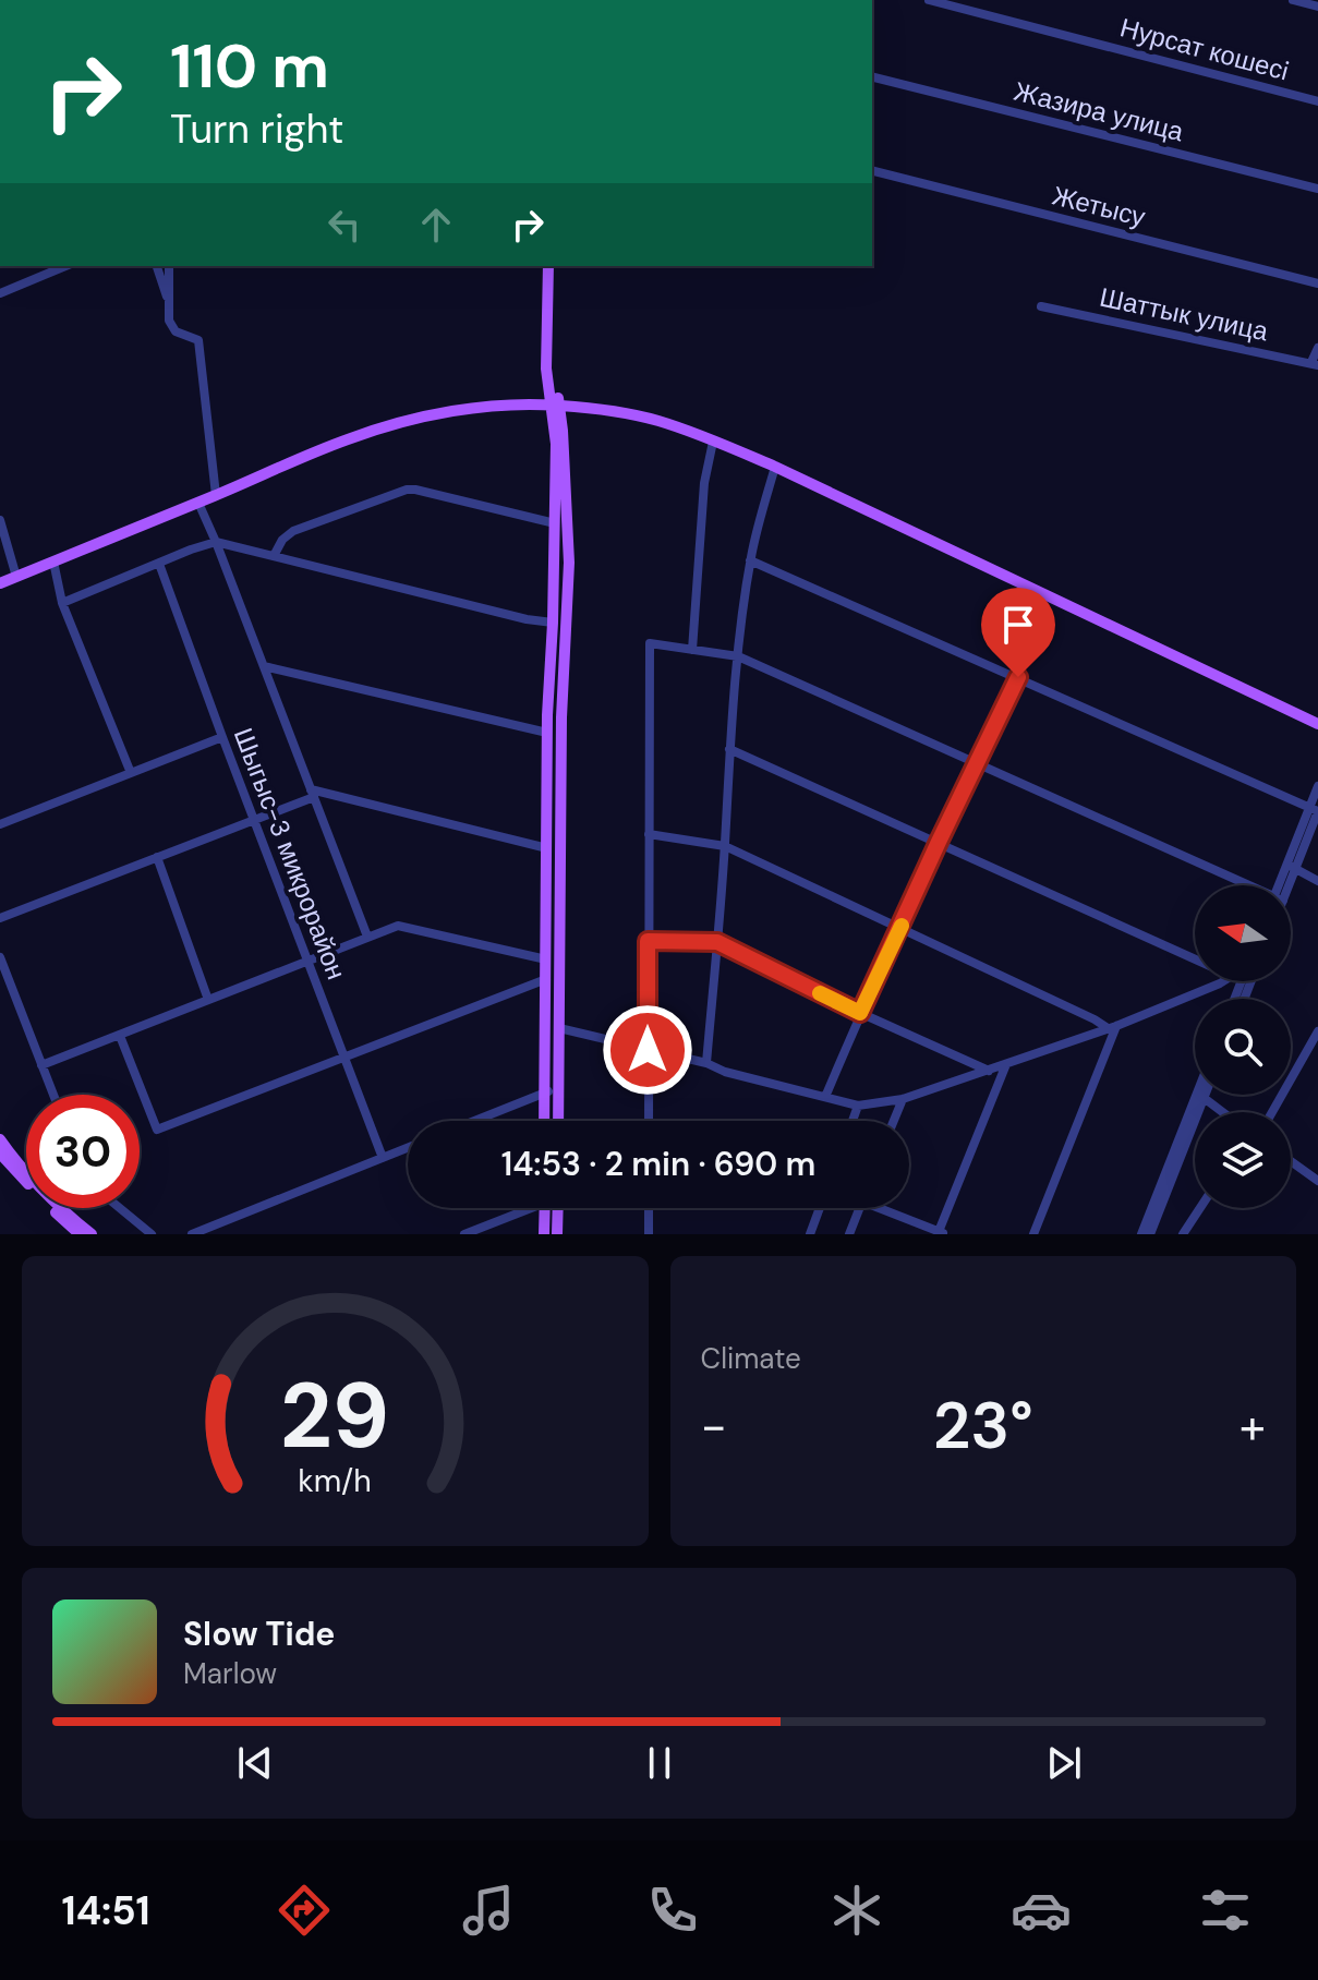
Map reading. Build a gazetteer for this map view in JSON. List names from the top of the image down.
{
  "streets": {
    "street": [
      "Нурсат кошесi",
      "Жазира улица",
      "Жетысу",
      "Шаттык улица",
      "Шыгыс-3 микрорайон"
    ]
  },
  "north": "left",
  "page": {
    "turn": ["110 m", "Turn right"],
    "limit": "30",
    "trip": "14:53 · 2 min · 690 m",
    "tile": "Climate",
    "heat": ["−", "23°", "+"],
    "song": ["Slow Tide", "Marlow"],
    "tabs": "14:51",
    "gauge": ["29", "km/h"]
  }
}
